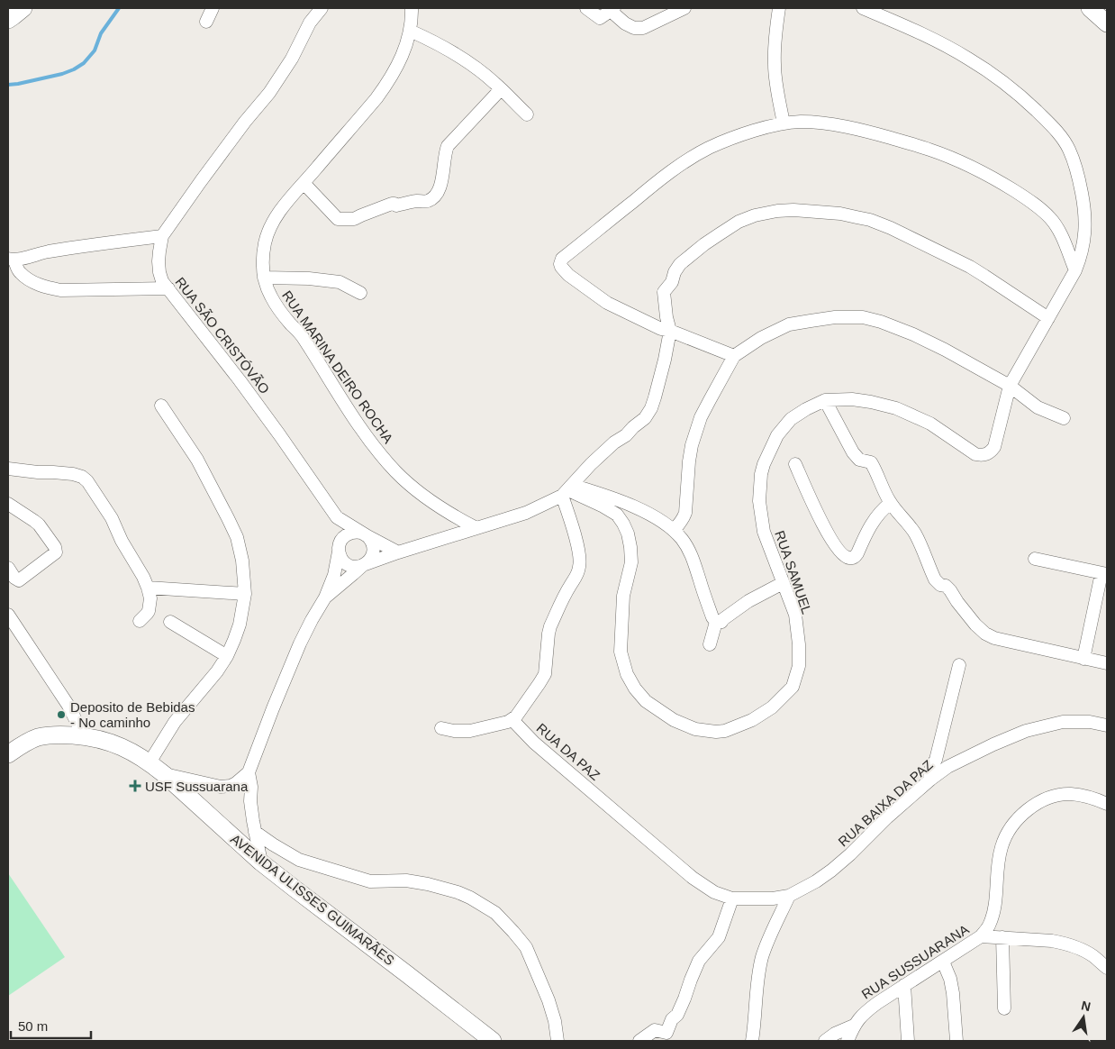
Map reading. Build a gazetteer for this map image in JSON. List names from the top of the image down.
{
  "streets": {
    "main road": ["AVENIDA ULISSES GUIMARÃES"],
    "street": [
      "RUA SÃO CRISTÓVÃO",
      "RUA MARINA DEIRO ROCHA",
      "RUA SAMUEL",
      "RUA DA PAZ",
      "RUA BAIXA DA PAZ",
      "RUA SUSSUARANA"
    ]
  },
  "crossings": [
    ["RUA DA PAZ", "RUA BAIXA DA PAZ"]
  ],
  "places": {
    "other": ["Deposito de Bebidas - No caminho"],
    "health": ["USF Sussuarana"]
  },
  "scale_bar": "50 m",
  "north": "top"
}
